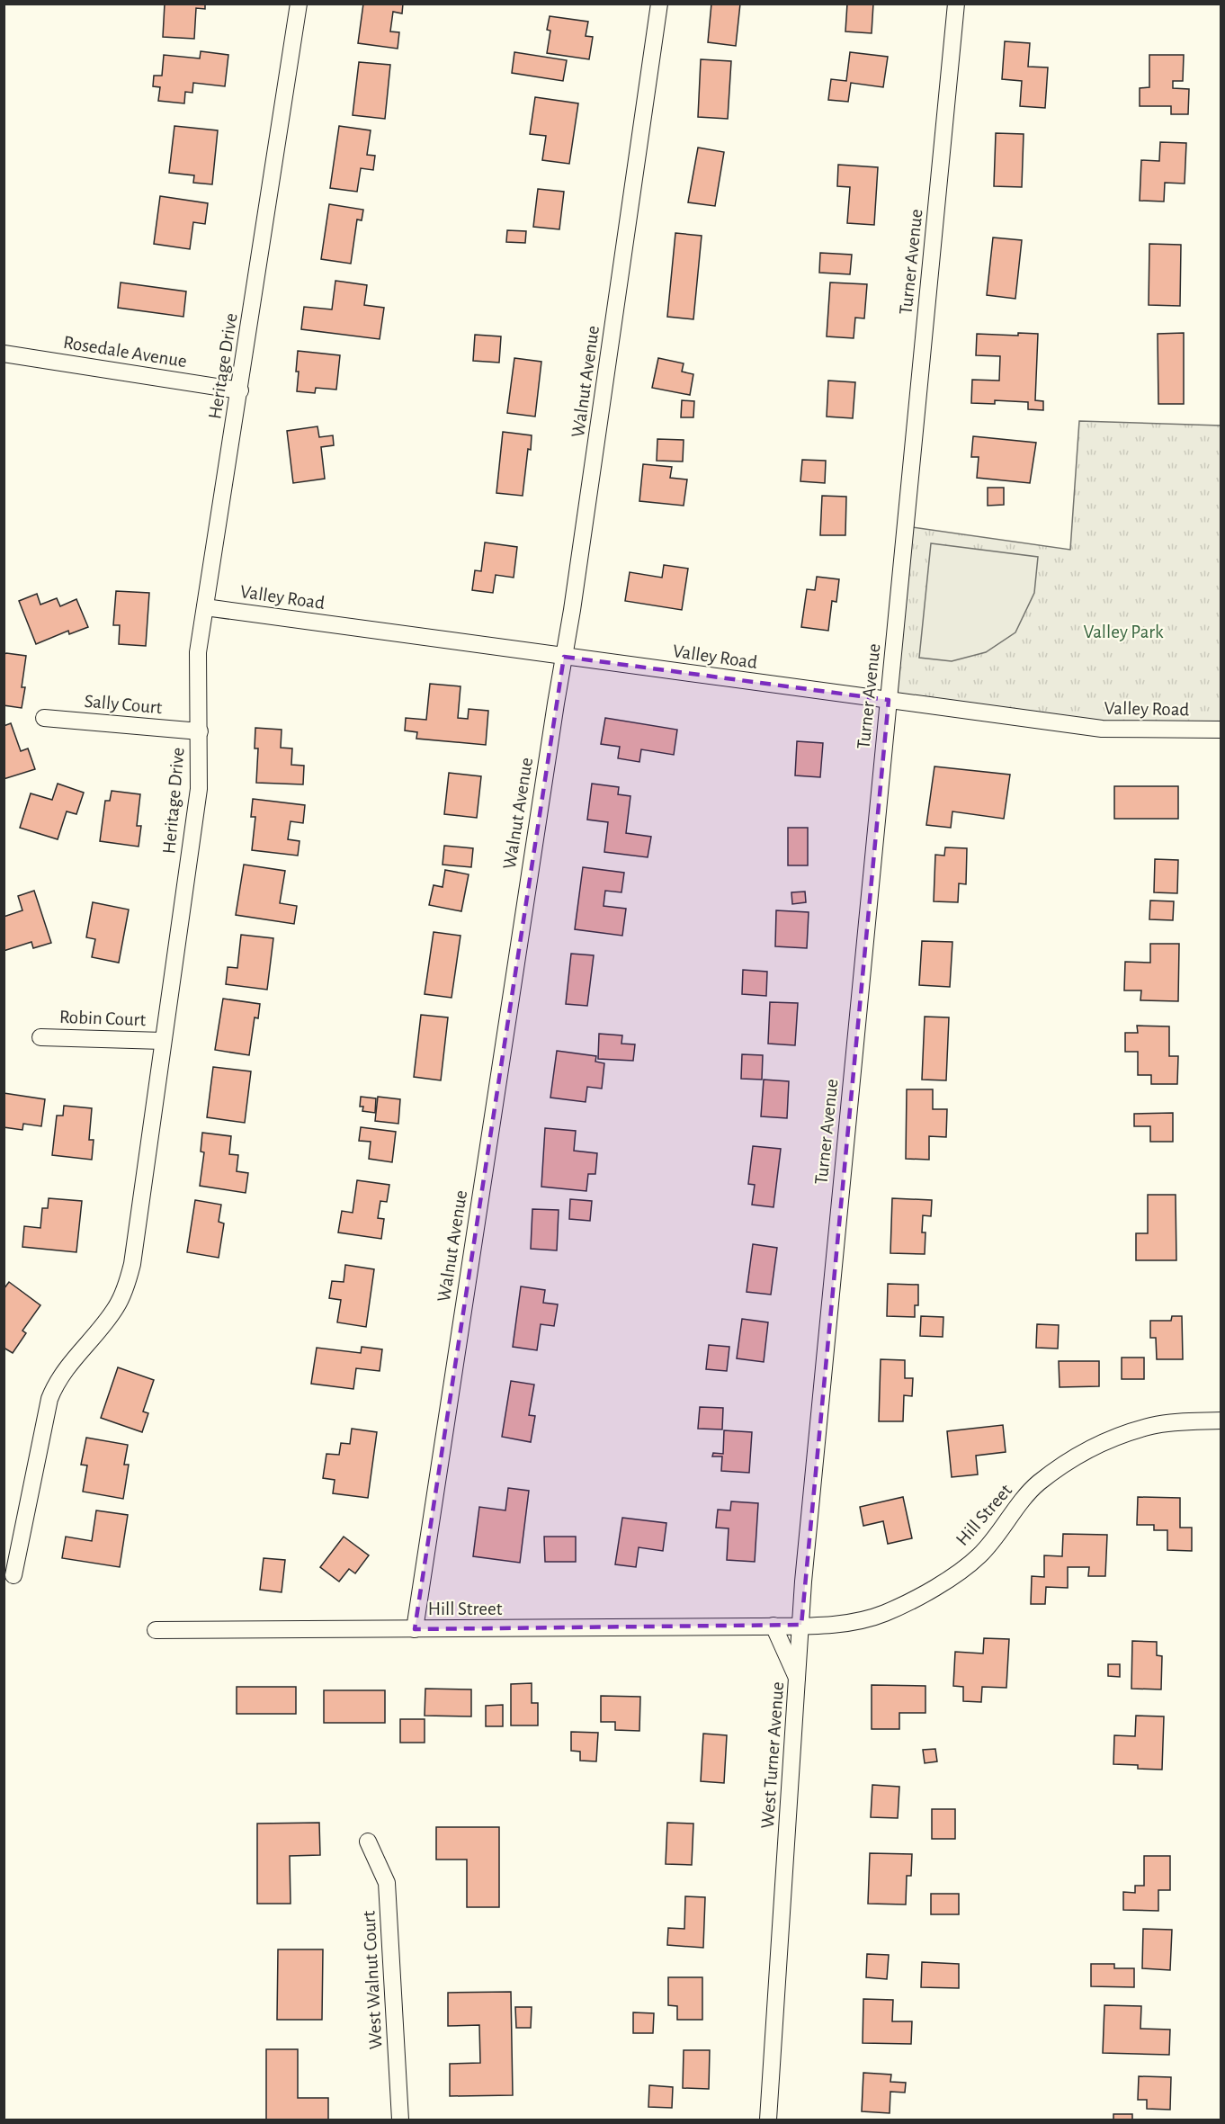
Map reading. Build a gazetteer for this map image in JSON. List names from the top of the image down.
{
  "streets": {
    "street": [
      "Turner Avenue",
      "Rosedale Avenue",
      "Heritage Drive",
      "Walnut Avenue",
      "Valley Road",
      "Sally Court",
      "Robin Court",
      "Hill Street",
      "West Turner Avenue",
      "West Walnut Court"
    ]
  },
  "crossings": [
    ["Turner Avenue", "Valley Road"],
    ["Turner Avenue", "West Turner Avenue"],
    ["Rosedale Avenue", "Heritage Drive"],
    ["Heritage Drive", "Valley Road"],
    ["Heritage Drive", "Sally Court"],
    ["Heritage Drive", "Robin Court"],
    ["Walnut Avenue", "Valley Road"],
    ["Walnut Avenue", "Hill Street"],
    ["Hill Street", "West Turner Avenue"]
  ],
  "parks": ["Valley Park"]
}
